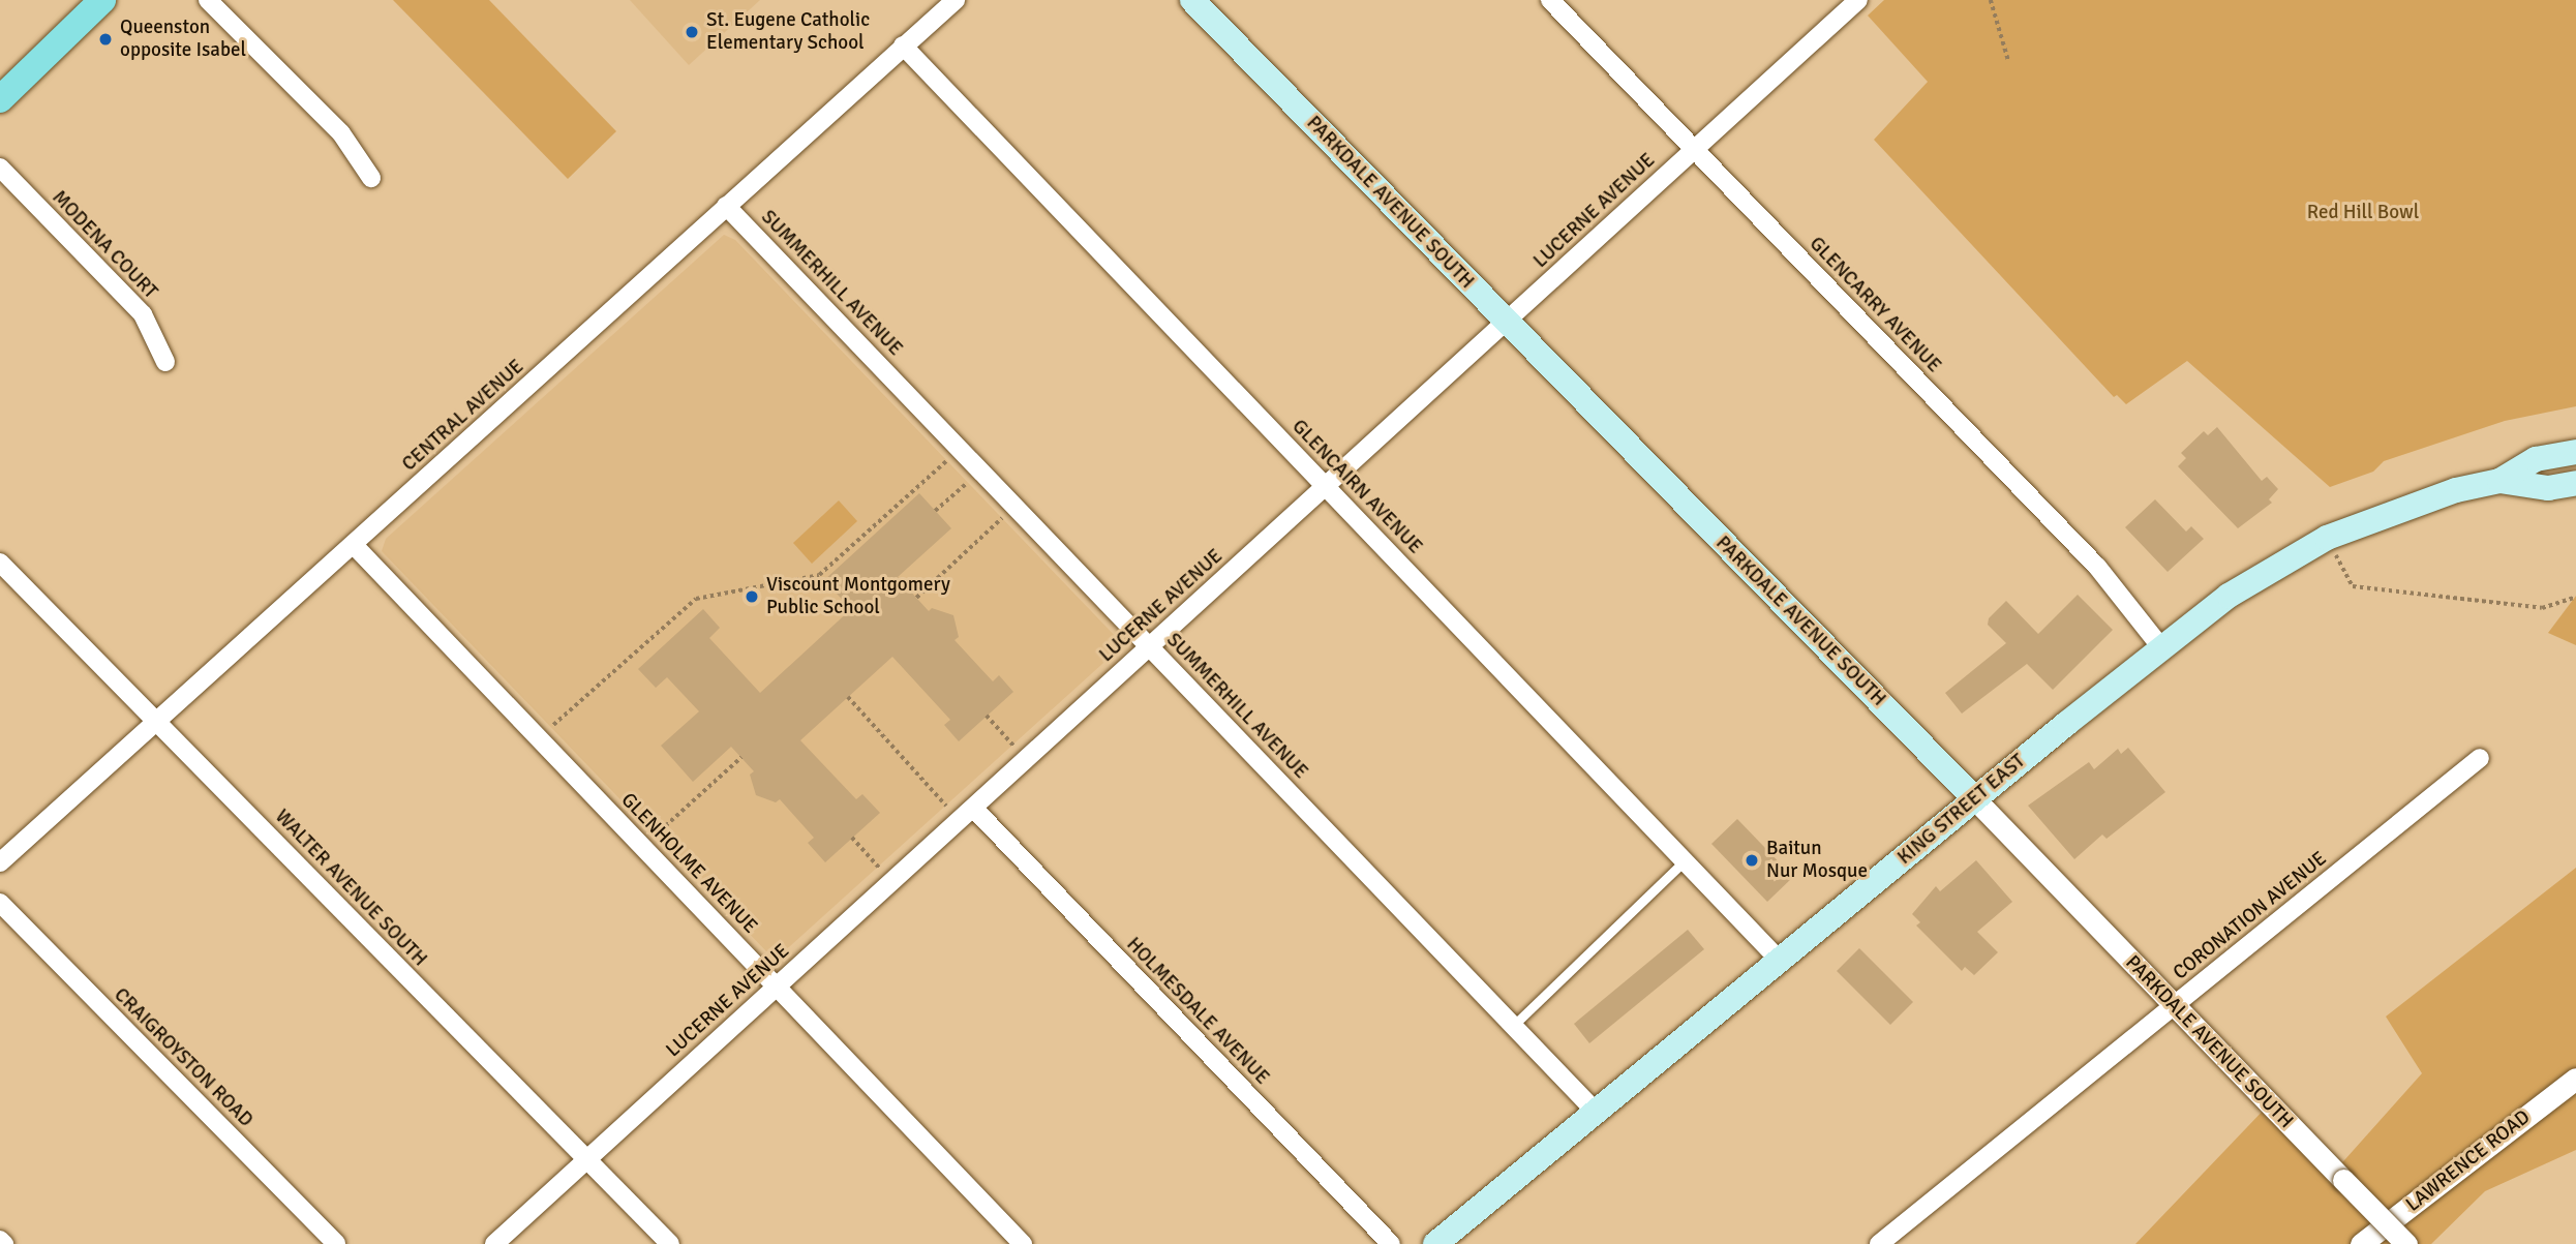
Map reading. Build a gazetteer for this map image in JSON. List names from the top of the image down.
{
  "streets": {
    "main road": ["PARKDALE AVENUE SOUTH", "KING STREET EAST"],
    "street": [
      "LUCERNE AVENUE",
      "MODENA COURT",
      "SUMMERHILL AVENUE",
      "GLENCARRY AVENUE",
      "CENTRAL AVENUE",
      "GLENCAIRN AVENUE",
      "GLENHOLME AVENUE",
      "WALTER AVENUE SOUTH",
      "CORONATION AVENUE",
      "HOLMESDALE AVENUE",
      "CRAIGROYSTON ROAD",
      "LAWRENCE ROAD"
    ]
  },
  "crossings": [
    ["PARKDALE AVENUE SOUTH", "LUCERNE AVENUE"],
    ["PARKDALE AVENUE SOUTH", "KING STREET EAST"],
    ["PARKDALE AVENUE SOUTH", "CORONATION AVENUE"],
    ["LUCERNE AVENUE", "SUMMERHILL AVENUE"],
    ["LUCERNE AVENUE", "GLENCARRY AVENUE"],
    ["LUCERNE AVENUE", "GLENCAIRN AVENUE"],
    ["LUCERNE AVENUE", "GLENHOLME AVENUE"],
    ["LUCERNE AVENUE", "WALTER AVENUE SOUTH"],
    ["LUCERNE AVENUE", "HOLMESDALE AVENUE"],
    ["SUMMERHILL AVENUE", "CENTRAL AVENUE"],
    ["SUMMERHILL AVENUE", "KING STREET EAST"],
    ["GLENCARRY AVENUE", "KING STREET EAST"],
    ["CENTRAL AVENUE", "GLENCAIRN AVENUE"],
    ["CENTRAL AVENUE", "GLENHOLME AVENUE"],
    ["CENTRAL AVENUE", "WALTER AVENUE SOUTH"],
    ["GLENCAIRN AVENUE", "KING STREET EAST"]
  ],
  "parks": ["Red Hill Bowl"],
  "places": [
    "St. Eugene Catholic Elementary School",
    "Queenston opposite Isabel",
    "Viscount Montgomery Public School",
    "Baitun Nur Mosque"
  ]
}
